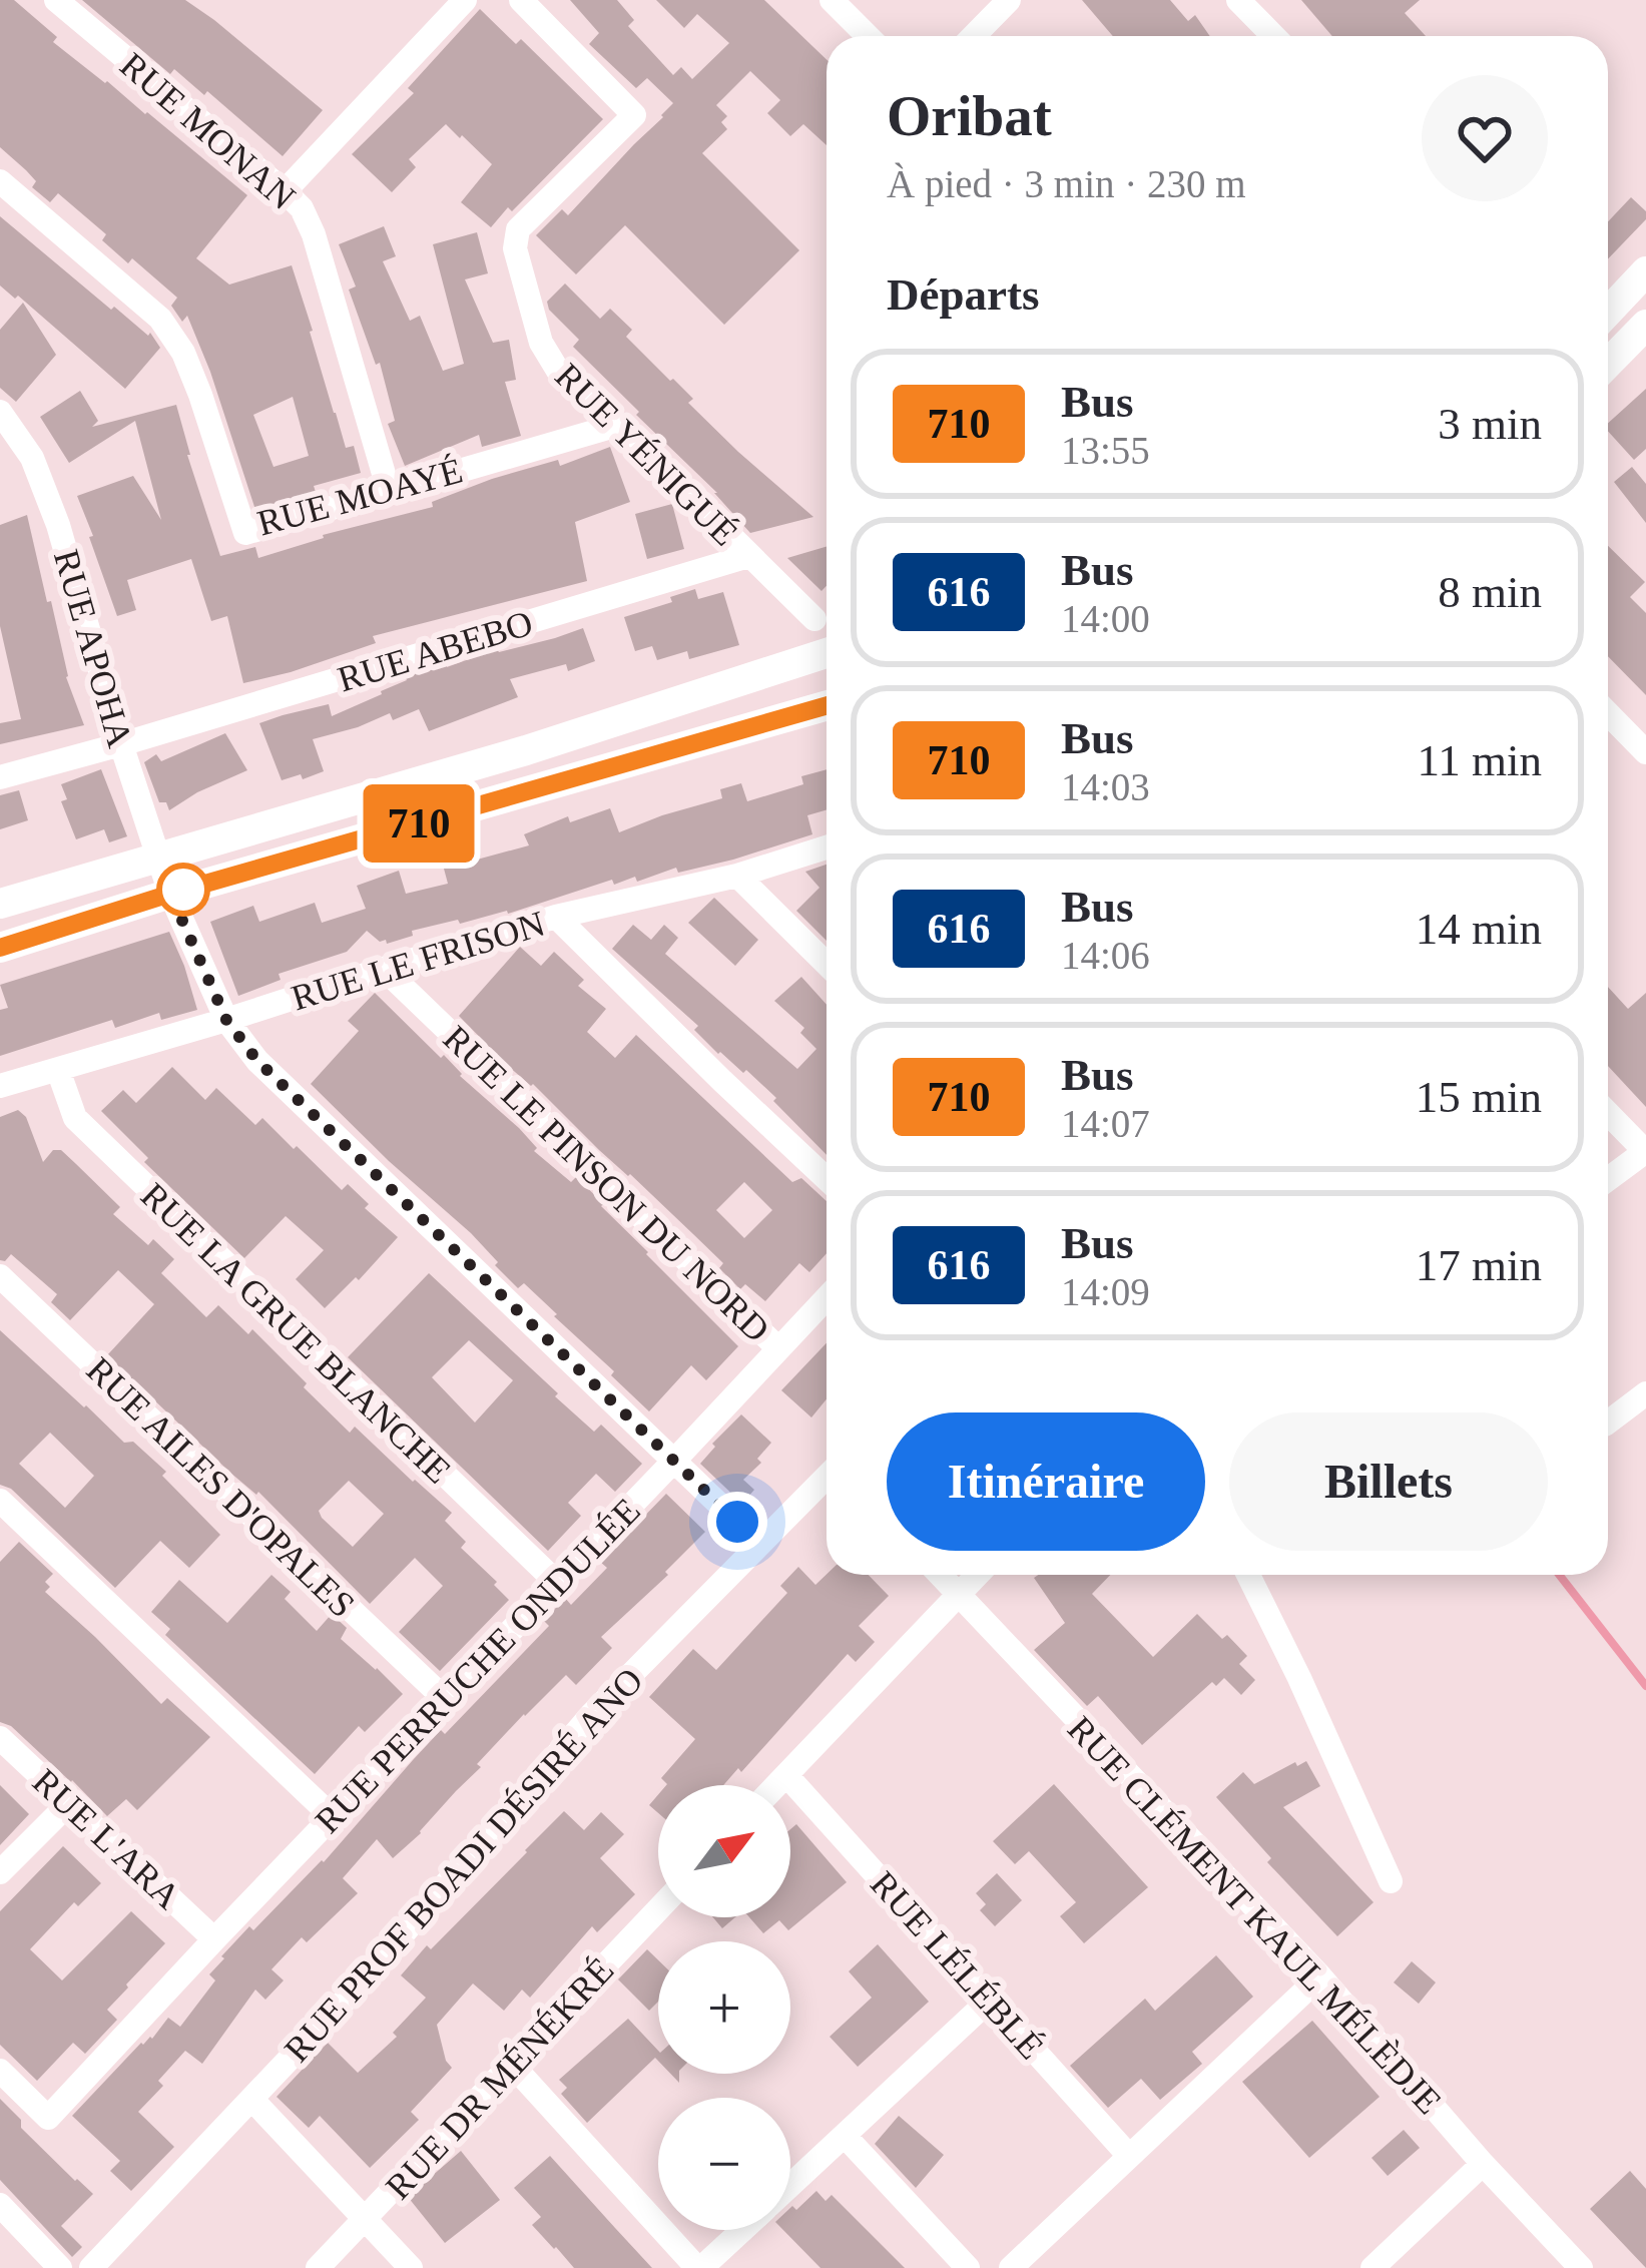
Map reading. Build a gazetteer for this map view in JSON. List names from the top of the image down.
{
  "streets": {
    "street": [
      "RUE MONAN",
      "RUE YÉNIGUÉ",
      "RUE MOAYÉ",
      "RUE APOHA",
      "RUE ABEBO",
      "RUE LE FRISON",
      "RUE LE PINSON DU NORD",
      "RUE LA GRUE BLANCHE",
      "RUE AILES D'OPALES",
      "RUE PERRUCHE ONDULÉE",
      "RUE L'ARA",
      "RUE PROF BOADI DÉSIRÉ ANO",
      "RUE CLÉMENT KAUL MÉLÈDJE",
      "RUE LÉLÉBLÉ",
      "RUE DR MÉNÉKRÉ"
    ]
  },
  "crossings": [
    ["RUE MONAN", "RUE MOAYÉ"],
    ["RUE YÉNIGUÉ", "RUE MOAYÉ"],
    ["RUE YÉNIGUÉ", "RUE ABEBO"],
    ["RUE APOHA", "RUE ABEBO"],
    ["RUE APOHA", "RUE LE FRISON"],
    ["RUE APOHA", "RUE PERRUCHE ONDULÉE"],
    ["RUE LE FRISON", "RUE LE PINSON DU NORD"],
    ["RUE LE FRISON", "RUE LA GRUE BLANCHE"],
    ["RUE LE PINSON DU NORD", "RUE PERRUCHE ONDULÉE"],
    ["RUE LA GRUE BLANCHE", "RUE PERRUCHE ONDULÉE"],
    ["RUE AILES D'OPALES", "RUE PERRUCHE ONDULÉE"],
    ["RUE PERRUCHE ONDULÉE", "RUE L'ARA"]
  ],
  "lines": ["bus line 710"],
  "north": "top right",
  "page": {
    "on_map": "710",
    "heading": [
      ["Oribat", "À pied · 3 min · 230 m"],
      "Départs"
    ],
    "list": [
      {
        "mark": "710",
        "name": "Bus",
        "note": "13:55",
        "value": "3 min"
      },
      {
        "mark": "616",
        "name": "Bus",
        "note": "14:00",
        "value": "8 min"
      },
      {
        "mark": "710",
        "name": "Bus",
        "note": "14:03",
        "value": "11 min"
      },
      {
        "mark": "616",
        "name": "Bus",
        "note": "14:06",
        "value": "14 min"
      },
      {
        "mark": "710",
        "name": "Bus",
        "note": "14:07",
        "value": "15 min"
      },
      {
        "mark": "616",
        "name": "Bus",
        "note": "14:09",
        "value": "17 min"
      }
    ],
    "buttons": ["Itinéraire", "Billets"],
    "map_buttons": ["+", "−"]
  }
}
